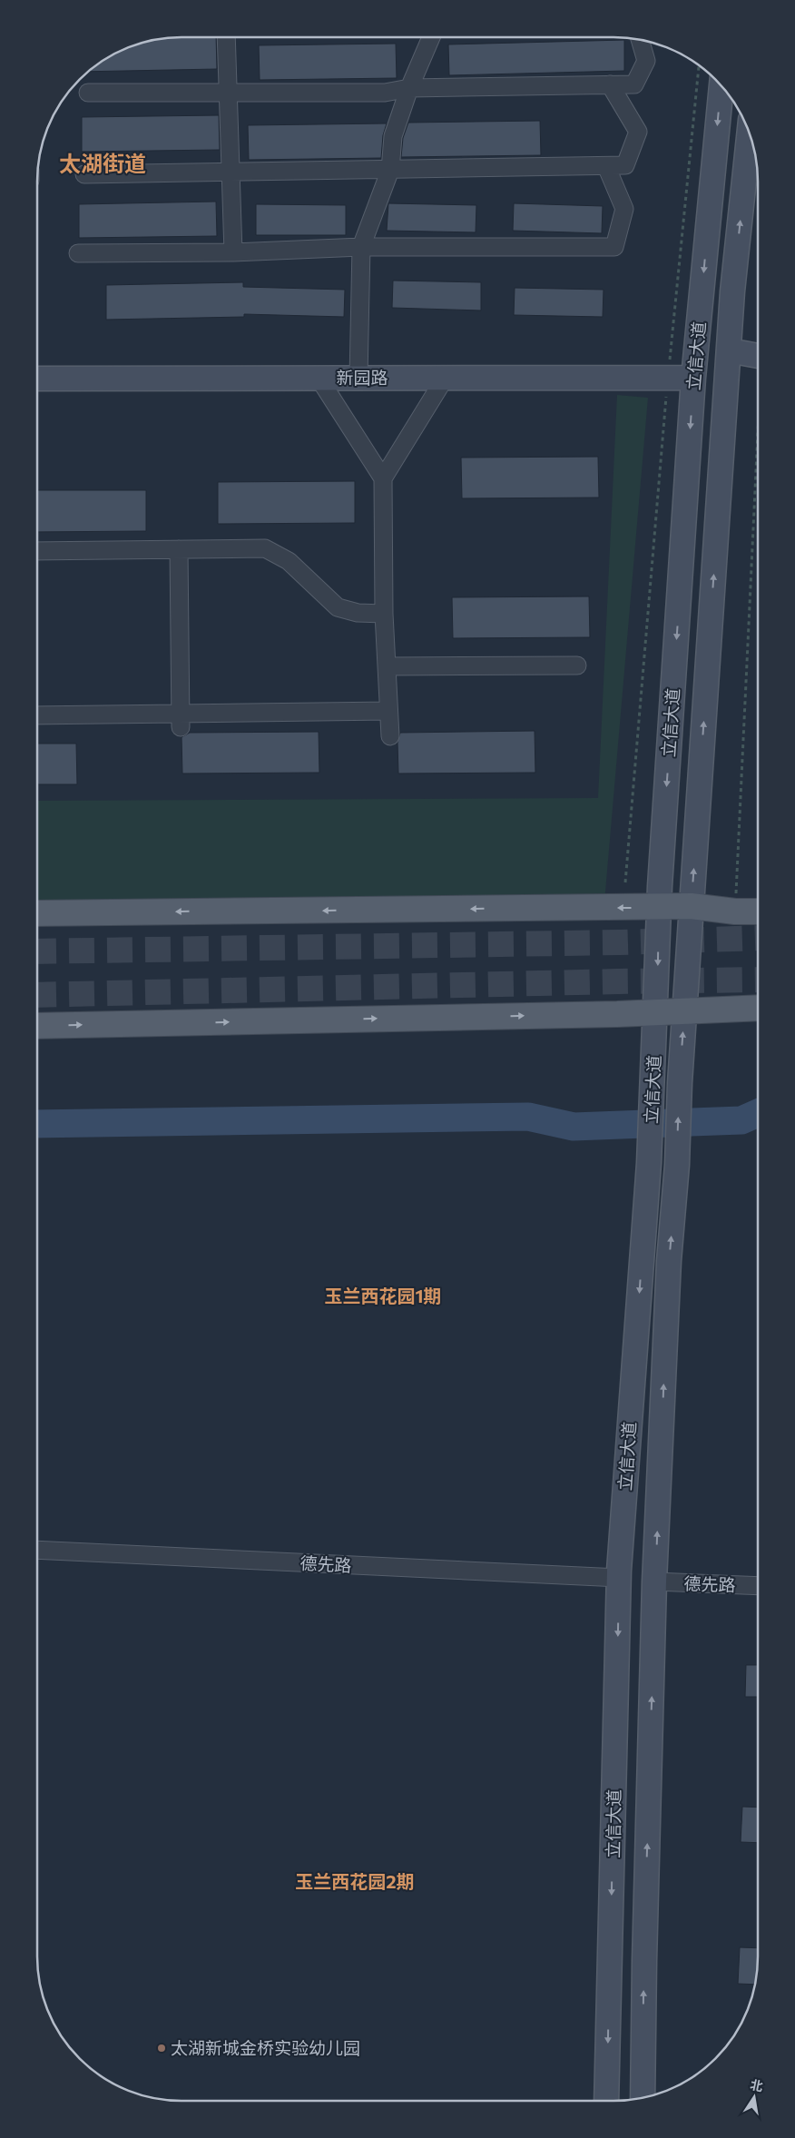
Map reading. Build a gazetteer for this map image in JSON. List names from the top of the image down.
{
  "streets": {
    "street": ["立信大道", "新园路", "德先路"]
  },
  "crossings": [
    ["立信大道", "新园路"],
    ["立信大道", "德先路"]
  ],
  "districts": ["太湖街道", "玉兰西花园1期", "玉兰西花园2期"],
  "places": ["太湖新城金桥实验幼儿园"],
  "north": "top"
}
